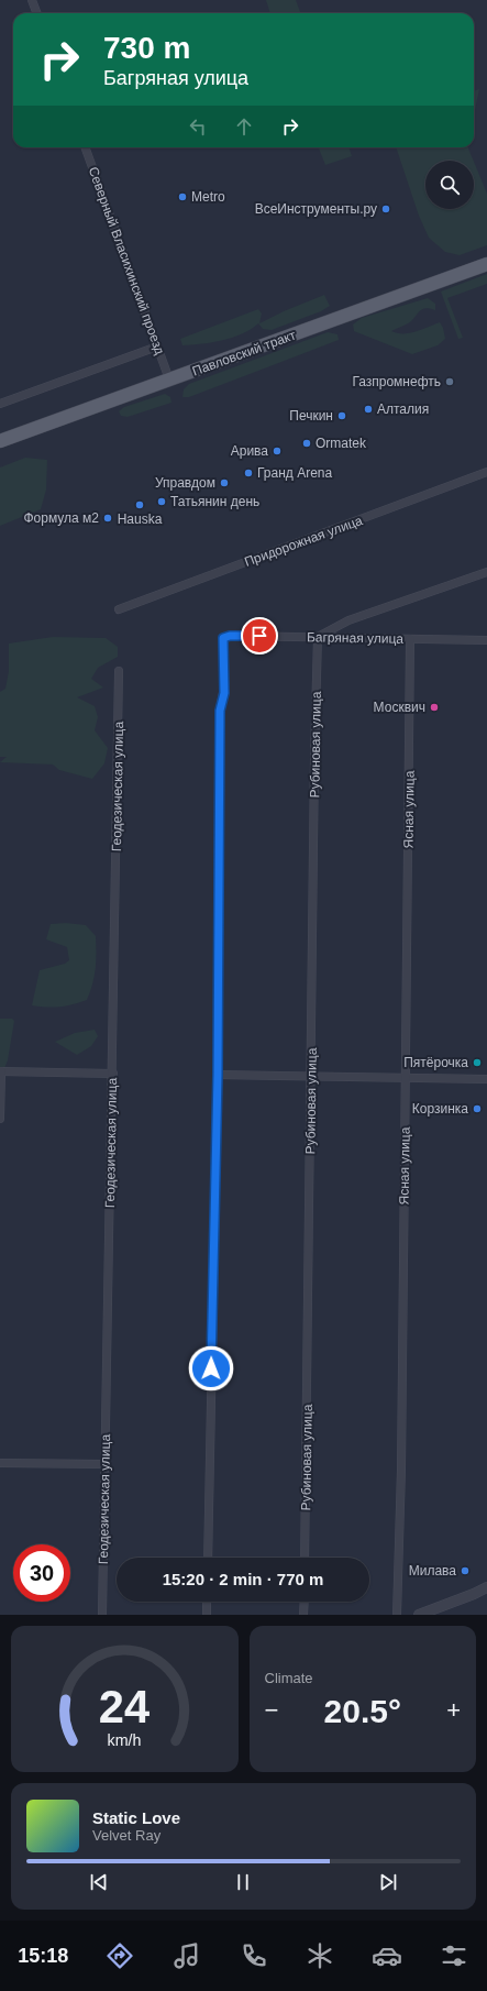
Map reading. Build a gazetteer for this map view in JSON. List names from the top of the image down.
{
  "streets": {
    "main road": ["Павловский тракт"],
    "street": [
      "Северный Власихинский проезд",
      "Придорожная улица",
      "Багряная улица",
      "Рубиновая улица",
      "Геодезическая улица",
      "Ясная улица"
    ]
  },
  "crossings": [
    ["Северный Власихинский проезд", "Павловский тракт"],
    ["Багряная улица", "Рубиновая улица"],
    ["Багряная улица", "Ясная улица"]
  ],
  "places": [
    "Metro",
    "ВсеИнструменты.ру",
    "Газпромнефть",
    "Алталия",
    "Печкин",
    "Ormatek",
    "Арива",
    "Гранд Arena",
    "Управдом",
    "Татьянин день",
    "Hauska",
    "Формула м2",
    "Москвич",
    "Пятёрочка",
    "Корзинка",
    "Милава"
  ],
  "page": {
    "turn": ["730 m", "Багряная улица"],
    "limit": "30",
    "trip": "15:20 · 2 min · 770 m",
    "tile": "Climate",
    "heat": ["−", "20.5°", "+"],
    "song": ["Static Love", "Velvet Ray"],
    "tabs": "15:18",
    "gauge": ["24", "km/h"]
  }
}
